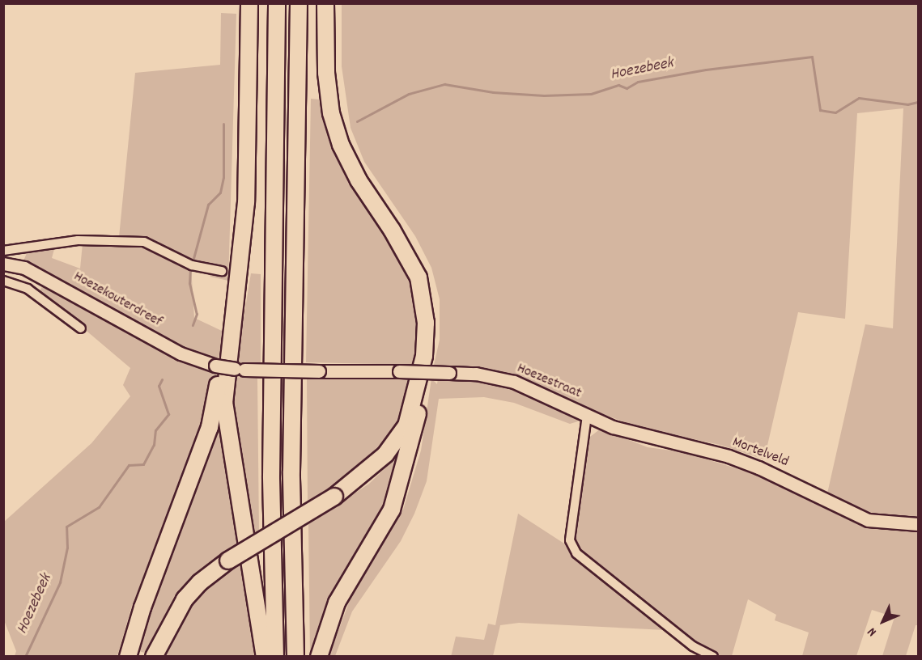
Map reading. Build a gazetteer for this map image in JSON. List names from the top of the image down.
{
  "streets": {
    "street": ["Hoezekouterdreef", "Hoezestraat", "Mortelveld"]
  },
  "crossings": [
    ["Hoezekouterdreef", "Hoezestraat"],
    ["Hoezestraat", "Mortelveld"]
  ],
  "water": ["Hoezebeek"],
  "north": "bottom left"
}
